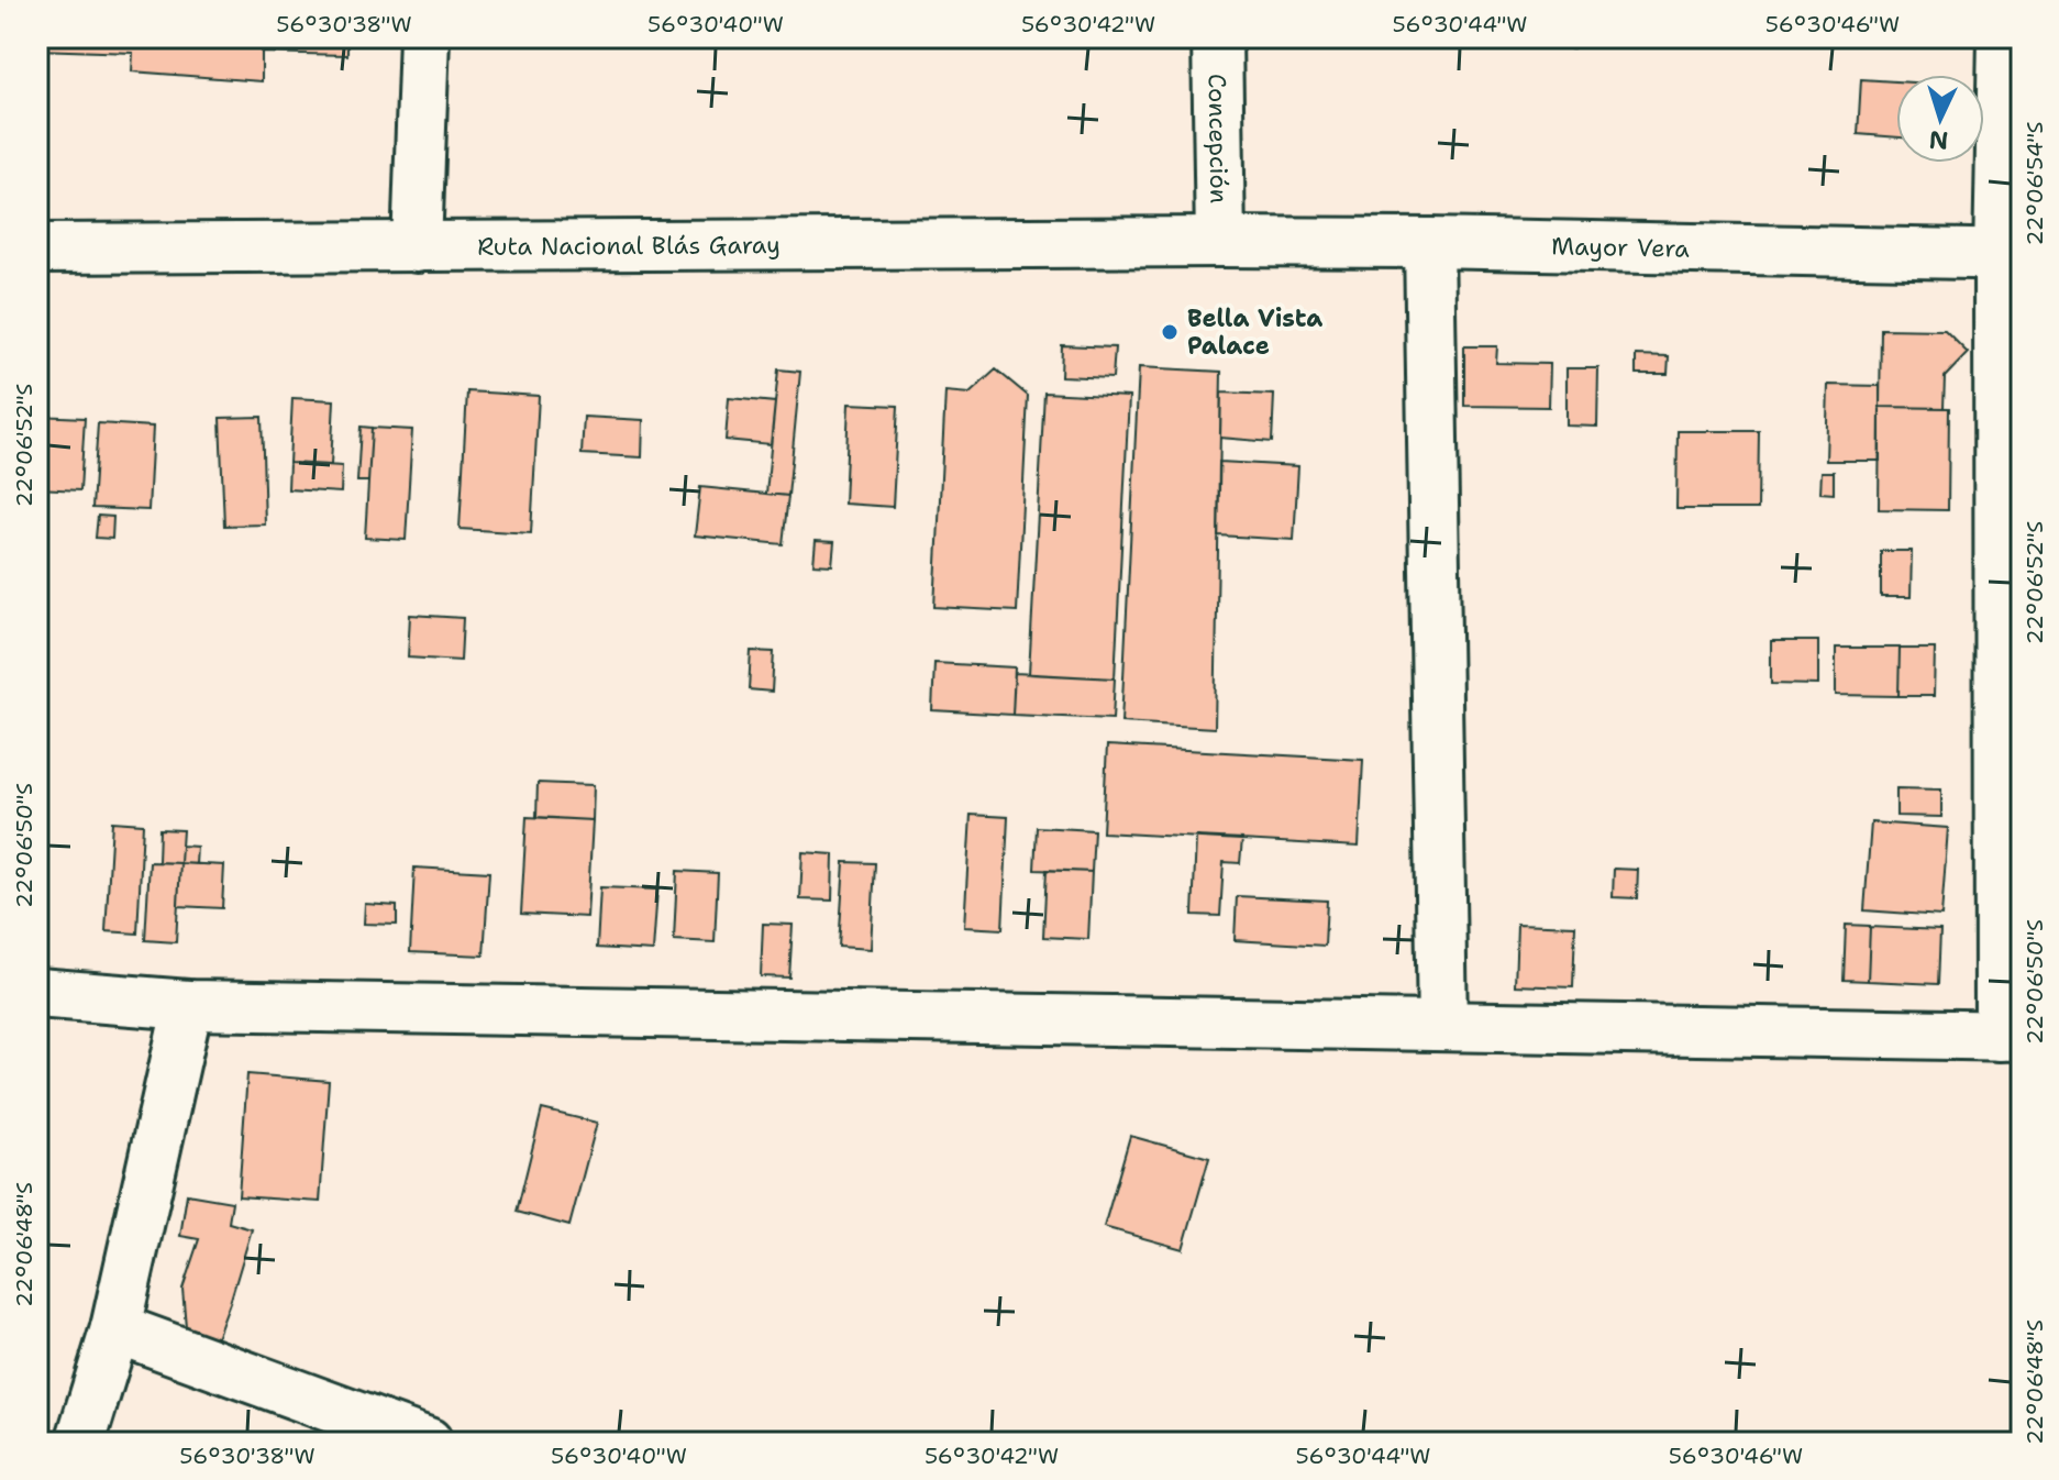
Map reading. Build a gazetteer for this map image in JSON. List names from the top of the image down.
{
  "streets": {
    "main road": ["Concepción", "Ruta Nacional Blás Garay", "Mayor Vera"]
  },
  "crossings": [
    ["Concepción", "Ruta Nacional Blás Garay"],
    ["Concepción", "Mayor Vera"],
    ["Ruta Nacional Blás Garay", "Mayor Vera"]
  ],
  "places": ["Bella Vista Palace"],
  "north": "bottom",
  "coordinates": [
    "56°30'38\"W",
    "56°30'40\"W",
    "56°30'42\"W",
    "56°30'44\"W",
    "56°30'46\"W",
    "22°06'54\"S",
    "22°06'52\"S",
    "22°06'50\"S",
    "22°06'48\"S"
  ]
}
